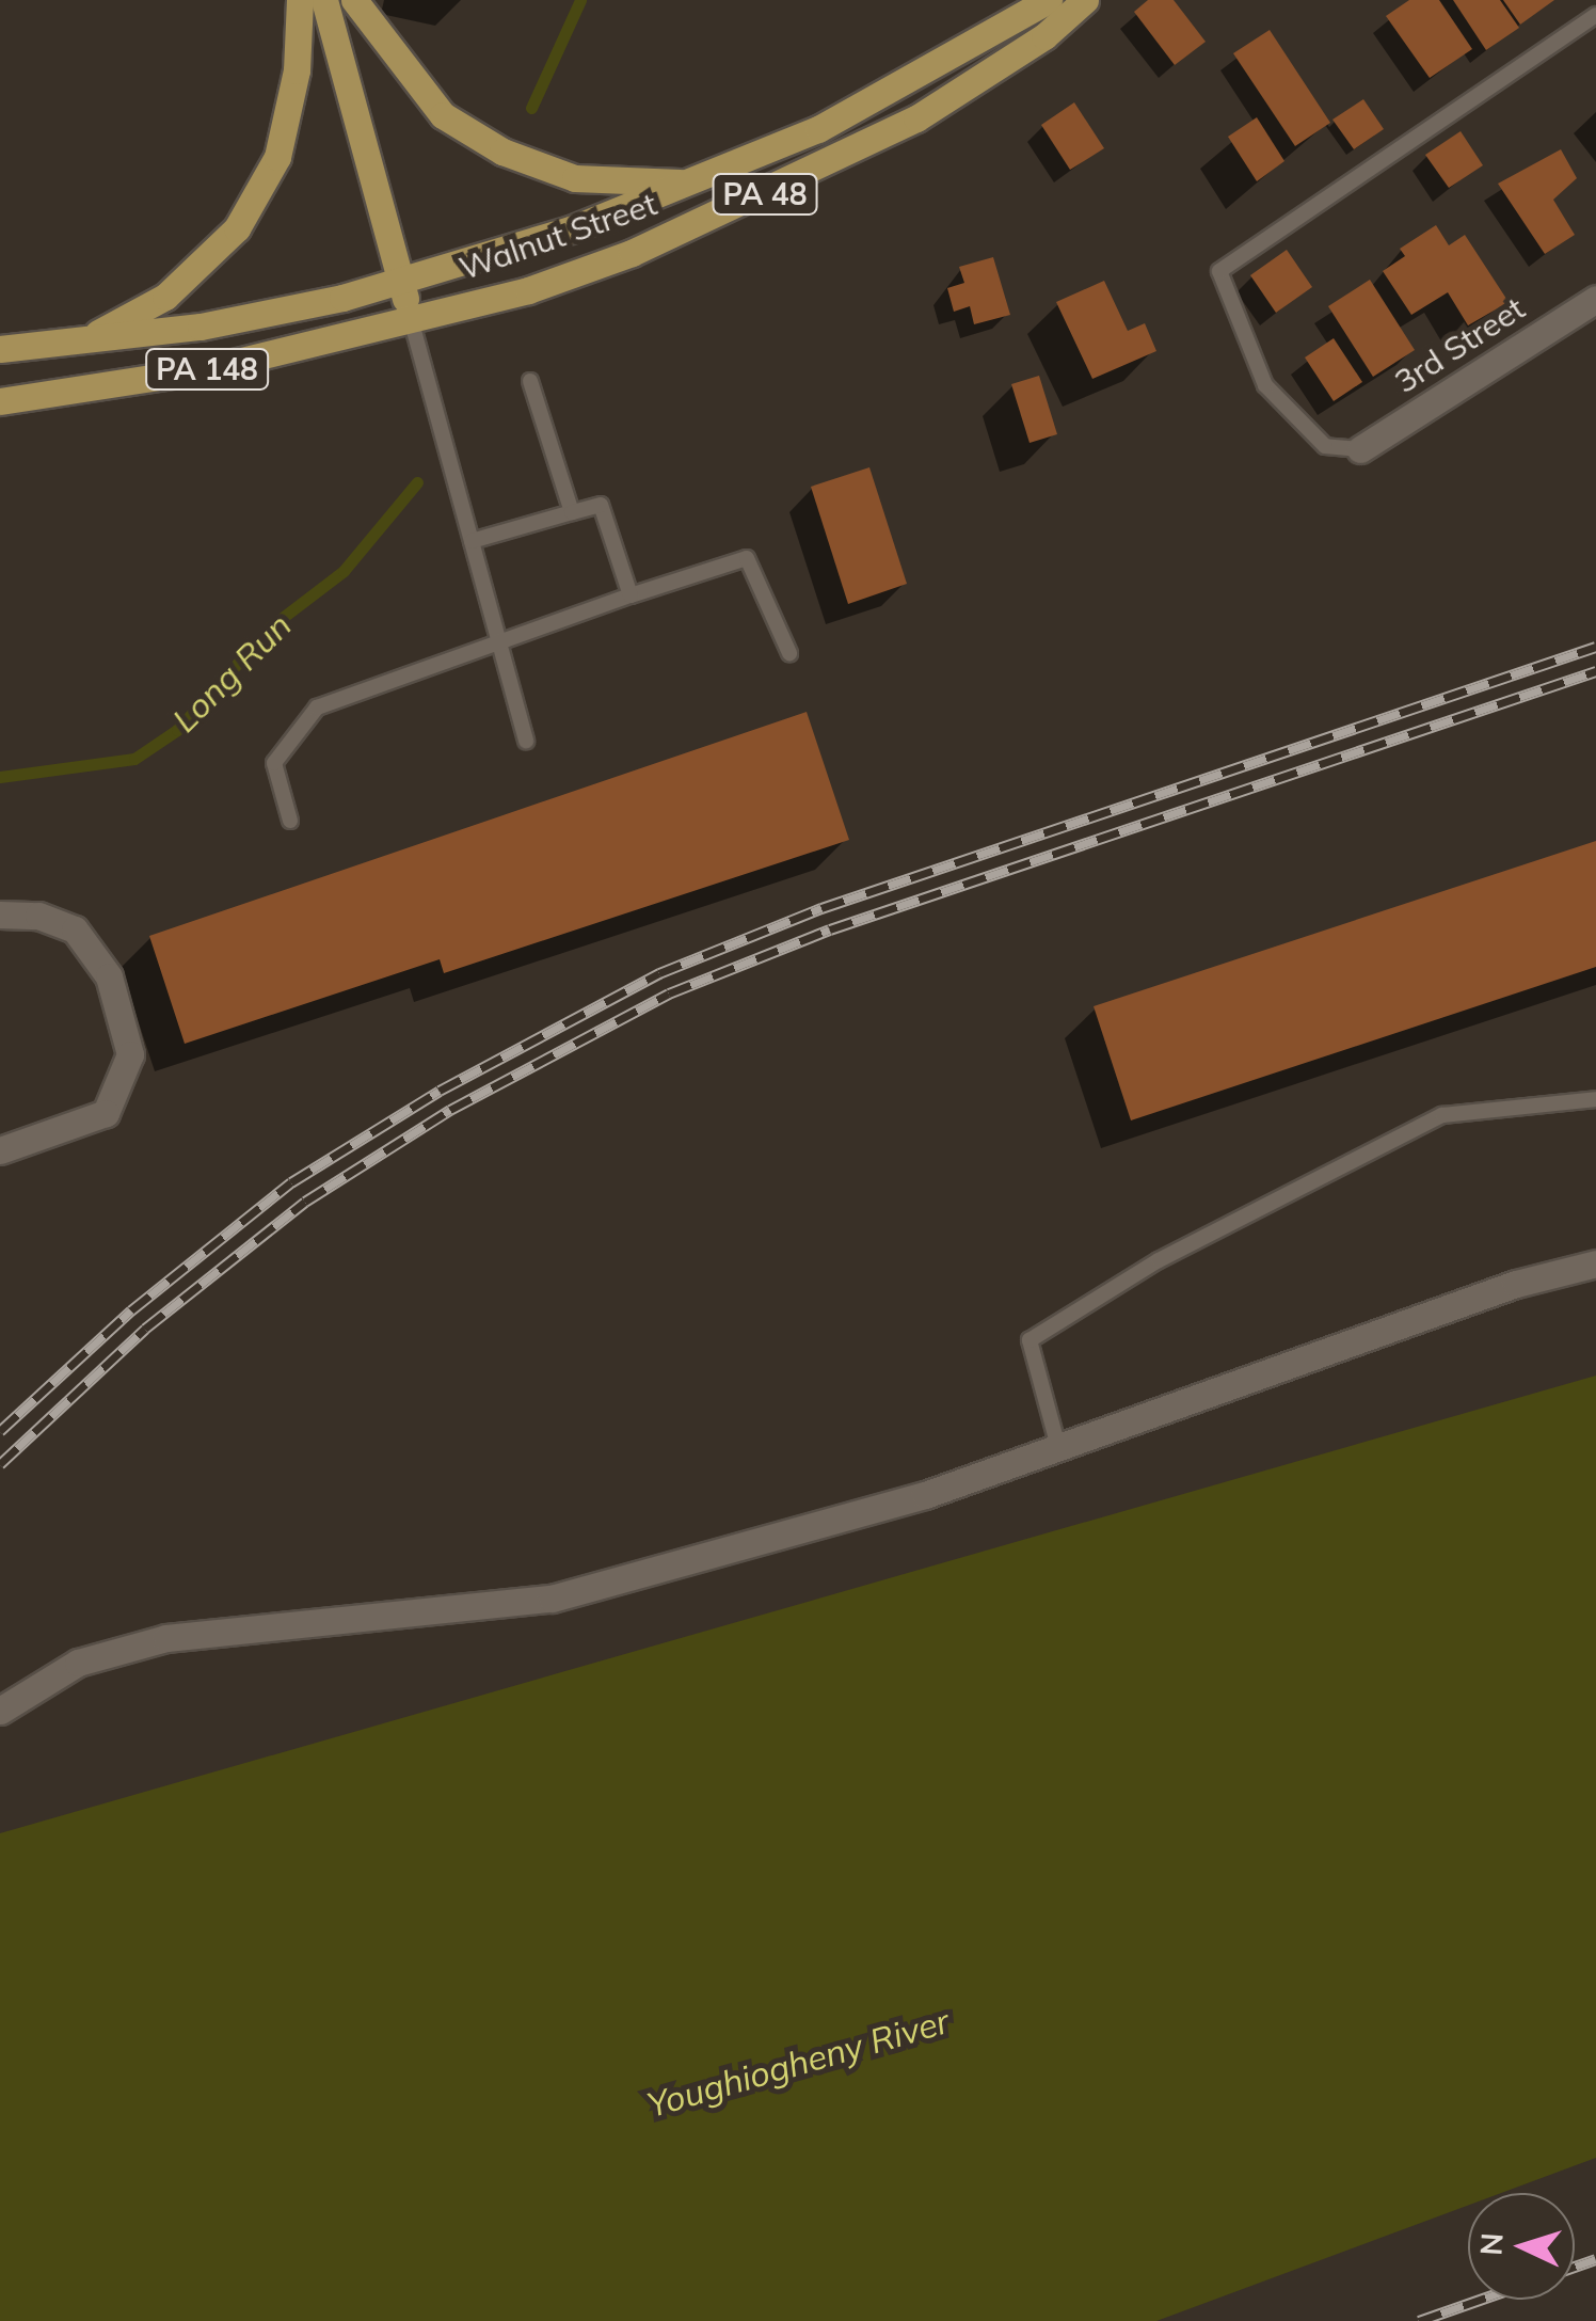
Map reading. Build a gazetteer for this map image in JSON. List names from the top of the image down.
{
  "streets": {
    "main road": ["PA 48", "Walnut Street", "PA 148"],
    "street": ["3rd Street"]
  },
  "crossings": [
    ["PA 48", "Walnut Street"]
  ],
  "water": ["Long Run", "Youghiogheny River"],
  "north": "left"
}
